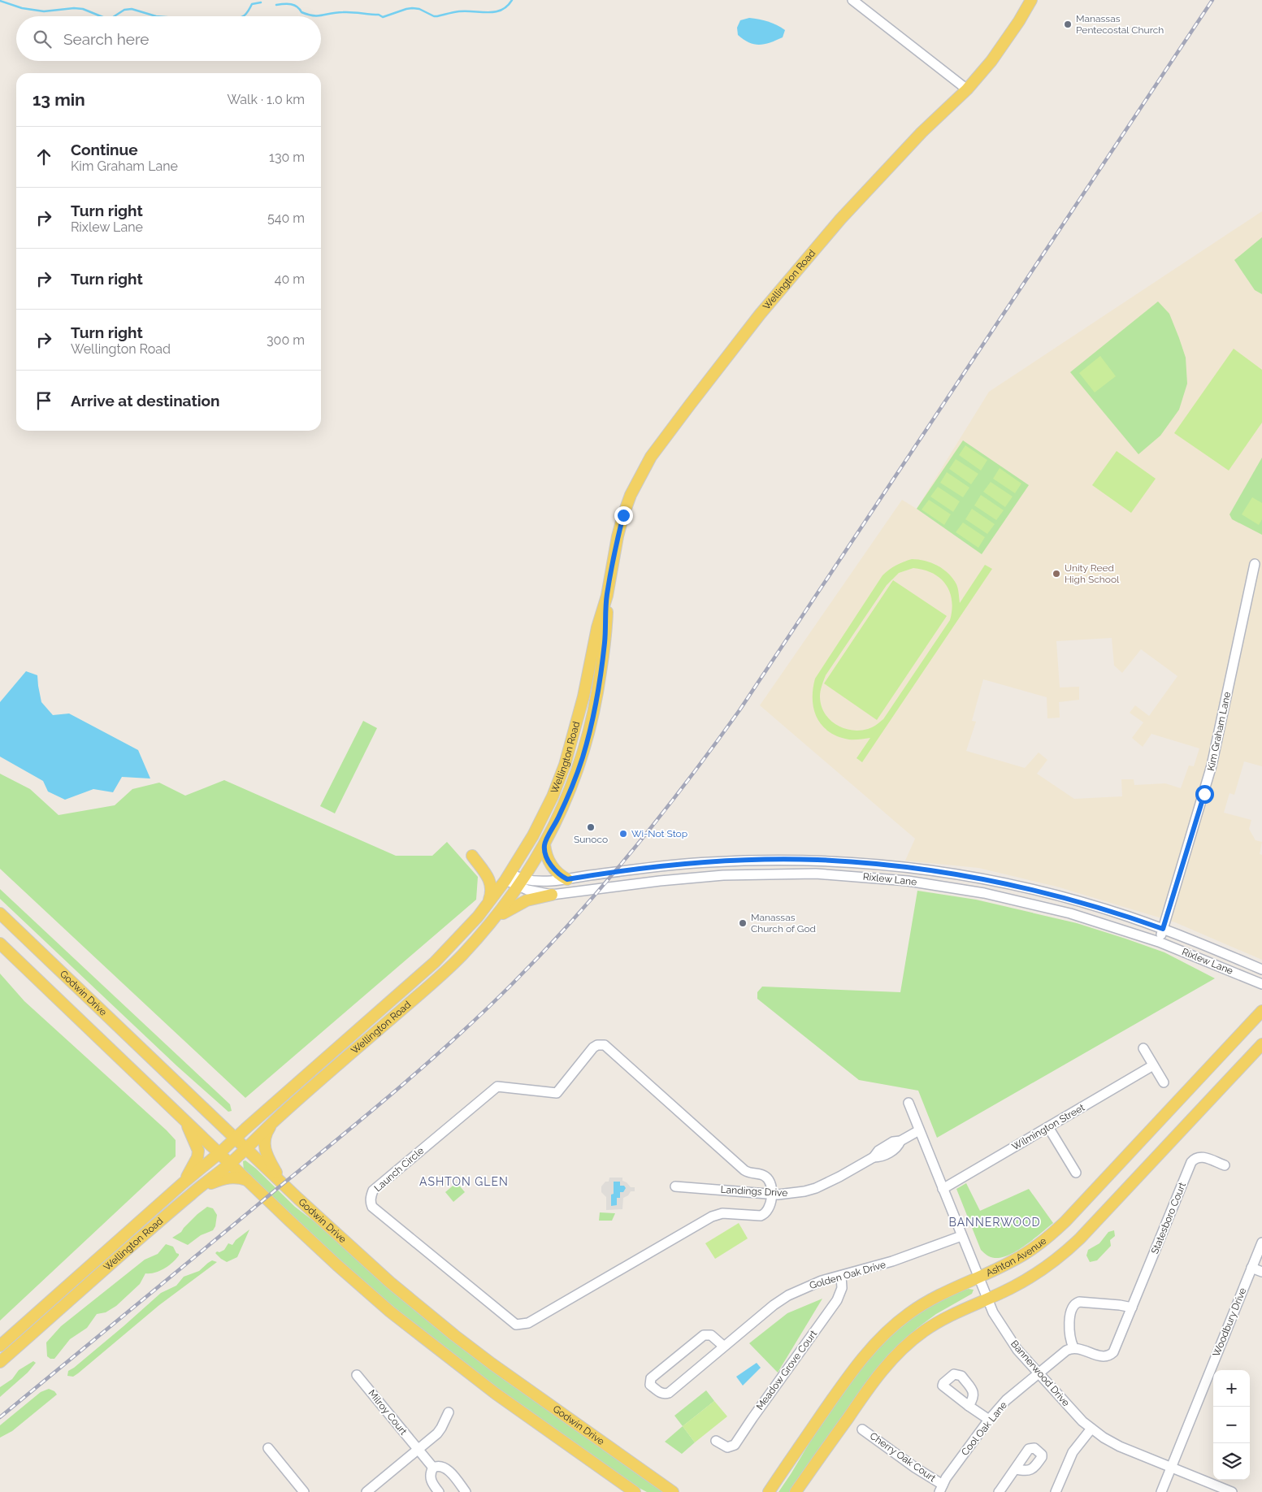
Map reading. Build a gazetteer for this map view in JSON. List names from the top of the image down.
{
  "streets": {
    "main road": ["Wellington Road", "Godwin Drive", "Ashton Avenue"],
    "street": [
      "Kim Graham Lane",
      "Rixlew Lane",
      "Wilmington Street",
      "Launch Circle",
      "Landings Drive",
      "Statesboro Court",
      "Golden Oak Drive",
      "Woodbury Drive",
      "Meadow Grove Court",
      "Bannerwood Drive",
      "Milroy Court",
      "Cool Oak Lane",
      "Cherry Oak Court"
    ]
  },
  "crossings": [
    ["Wellington Road", "Rixlew Lane"],
    ["Wellington Road", "Godwin Drive"],
    ["Kim Graham Lane", "Rixlew Lane"],
    ["Wilmington Street", "Bannerwood Drive"],
    ["Launch Circle", "Landings Drive"],
    ["Landings Drive", "Bannerwood Drive"],
    ["Ashton Avenue", "Bannerwood Drive"],
    ["Golden Oak Drive", "Meadow Grove Court"],
    ["Golden Oak Drive", "Bannerwood Drive"],
    ["Woodbury Drive", "Bannerwood Drive"],
    ["Bannerwood Drive", "Cool Oak Lane"],
    ["Cool Oak Lane", "Cherry Oak Court"]
  ],
  "districts": ["ASHTON GLEN", "BANNERWOOD"],
  "places": [
    "Manassas Pentecostal Church",
    "Unity Reed High School",
    "Sunoco",
    "Wi-Not Stop",
    "Manassas Church of God"
  ],
  "page": {
    "search": "Search here",
    "heading": ["13 min", "Walk · 1.0 km"],
    "list": [
      ["Continue", "Kim Graham Lane", "130 m"],
      ["Turn right", "Rixlew Lane", "540 m"],
      ["Turn right", "40 m"],
      ["Turn right", "Wellington Road", "300 m"],
      "Arrive at destination"
    ],
    "map_buttons": ["+", "−"]
  }
}
